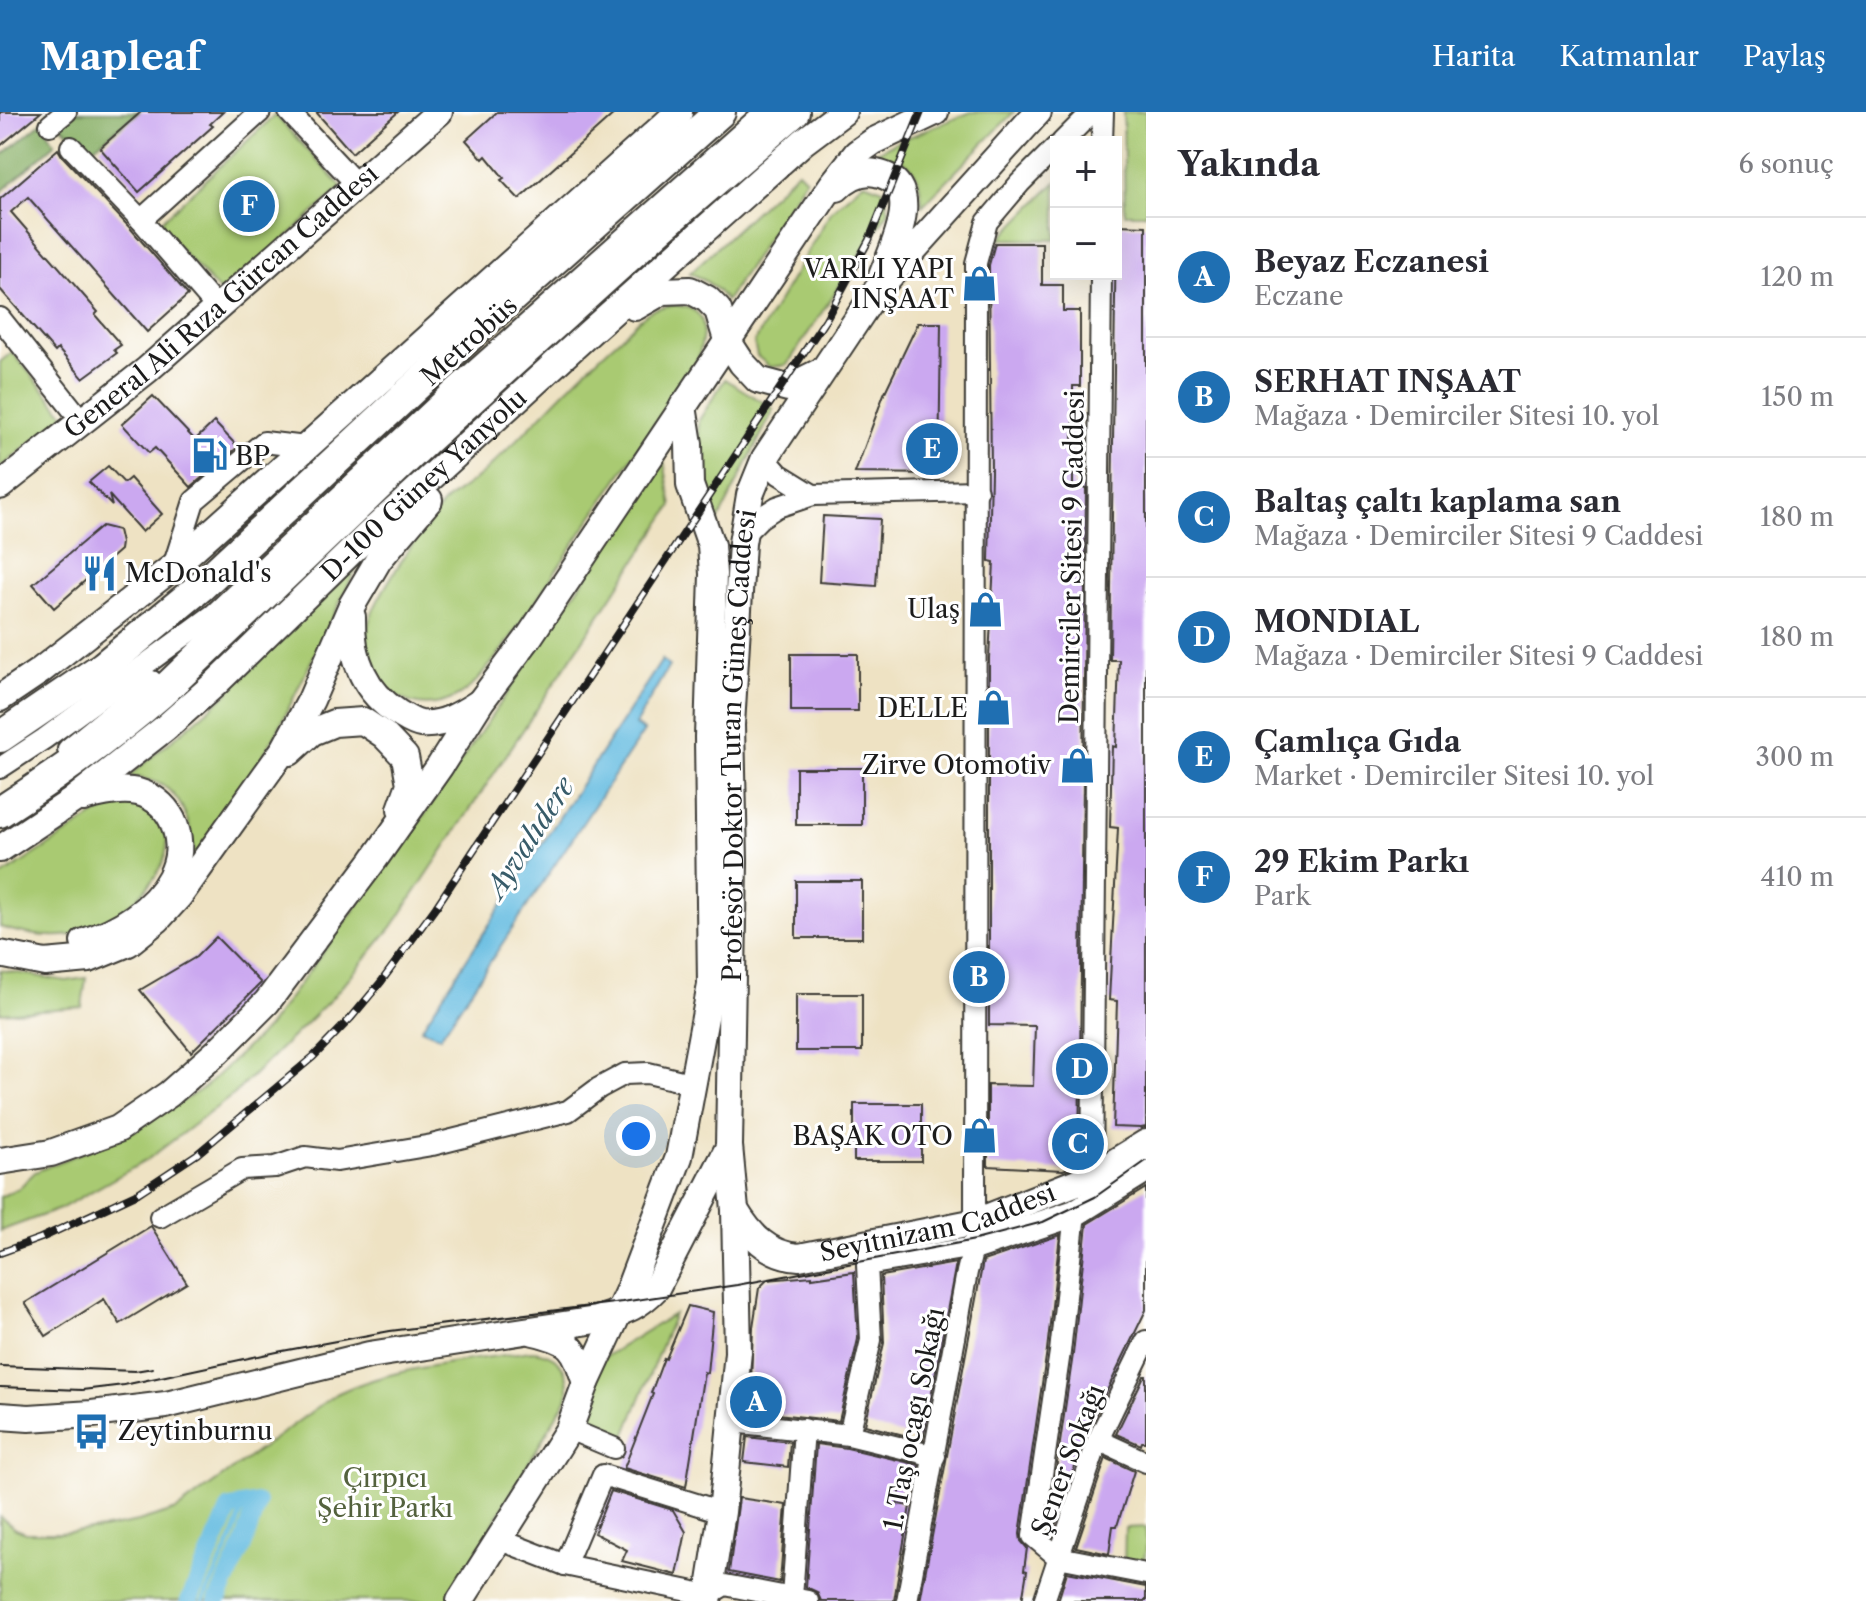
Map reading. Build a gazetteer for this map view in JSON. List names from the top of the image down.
{
  "streets": {
    "main road": [
      "General Ali Rıza Gürcan Caddesi",
      "D-100 Güney Yanyolu",
      "Profesör Doktor Turan Güneş Caddesi",
      "Seyitnizam Caddesi"
    ],
    "street": [
      "Metrobüs",
      "Demirciler Sitesi 9 Caddesi",
      "1. Taş ocagı Sokağı",
      "Şener Sokağı"
    ]
  },
  "crossings": [
    ["Demirciler Sitesi 9 Caddesi", "Seyitnizam Caddesi"],
    ["Profesör Doktor Turan Güneş Caddesi", "Seyitnizam Caddesi"],
    ["Seyitnizam Caddesi", "1. Taş ocagı Sokağı"]
  ],
  "water": ["Ayvalıdere"],
  "parks": ["Çırpıcı Şehir Parkı"],
  "places": {
    "shop": [
      "VARLI YAPI INŞAAT",
      "Ulaş",
      "DELLE",
      "Zirve Otomotiv",
      "BAŞAK OTO"
    ],
    "fuel station": ["BP"],
    "restaurant": ["McDonald's"],
    "bus stop": ["Zeytinburnu"]
  },
  "page": {
    "header": "Mapleaf",
    "nav": ["Harita", "Katmanlar", "Paylaş"],
    "heading": ["Yakında", "6 sonuç"],
    "map_buttons": ["+", "−"],
    "pins": [
      "F",
      "E",
      "B",
      "D",
      "C",
      "A"
    ],
    "list": [
      {
        "mark": "A",
        "name": "Beyaz Eczanesi",
        "note": "Eczane",
        "value": "120 m"
      },
      {
        "mark": "B",
        "name": "SERHAT INŞAAT",
        "note": "Mağaza · Demirciler Sitesi 10. yol",
        "value": "150 m"
      },
      {
        "mark": "C",
        "name": "Baltaş çaltı kaplama san",
        "note": "Mağaza · Demirciler Sitesi 9 Caddesi",
        "value": "180 m"
      },
      {
        "mark": "D",
        "name": "MONDIAL",
        "note": "Mağaza · Demirciler Sitesi 9 Caddesi",
        "value": "180 m"
      },
      {
        "mark": "E",
        "name": "Çamlıça Gıda",
        "note": "Market · Demirciler Sitesi 10. yol",
        "value": "300 m"
      },
      {
        "mark": "F",
        "name": "29 Ekim Parkı",
        "note": "Park",
        "value": "410 m"
      }
    ]
  }
}
